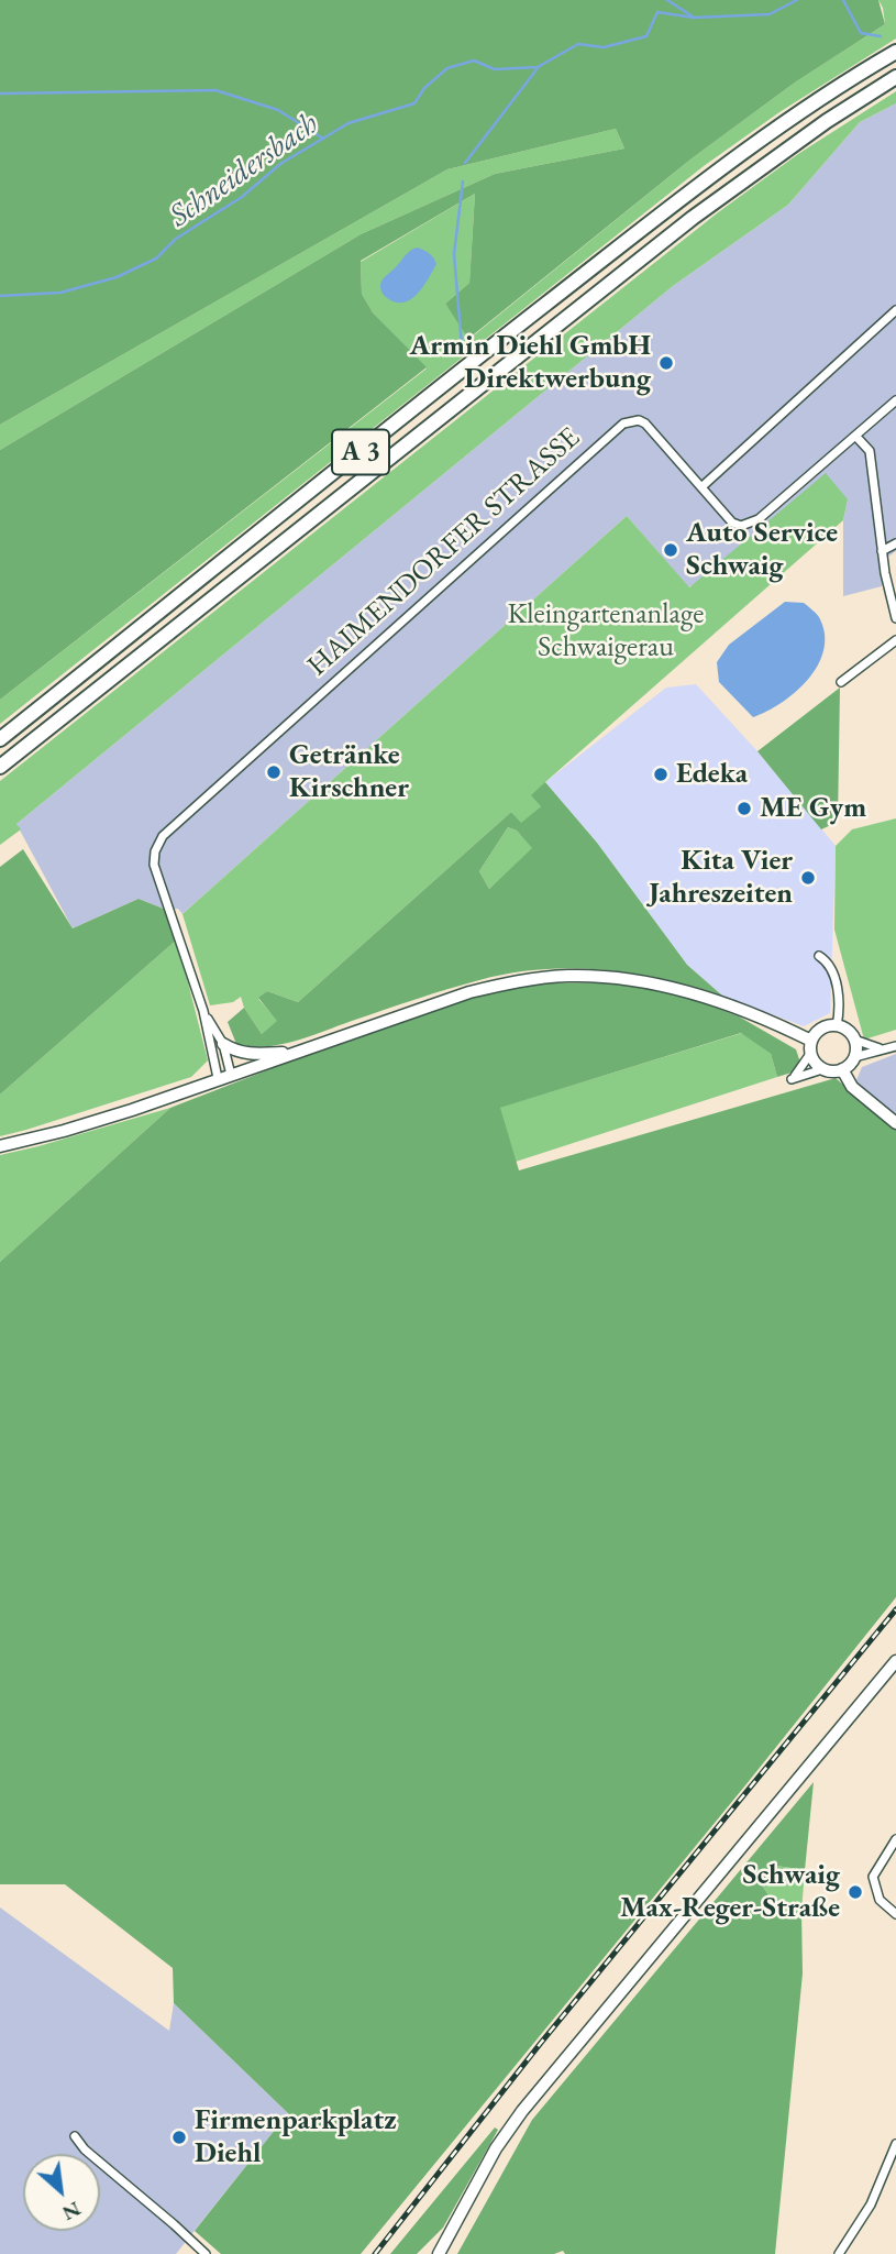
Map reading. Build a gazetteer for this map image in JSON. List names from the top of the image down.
{
  "streets": {
    "highway": ["A 3"],
    "street": ["HAIMENDORFER STRASSE"]
  },
  "water": ["Schneidersbach"],
  "parks": ["Kleingartenanlage Schwaigerau"],
  "places": [
    "Armin Diehl GmbH Direktwerbung",
    "Auto Service Schwaig",
    "Getränke Kirschner",
    "Edeka",
    "ME Gym",
    "Kita Vier Jahreszeiten",
    "Schwaig Max-Reger-Straße",
    "Firmenparkplatz Diehl"
  ],
  "north": "bottom right"
}
